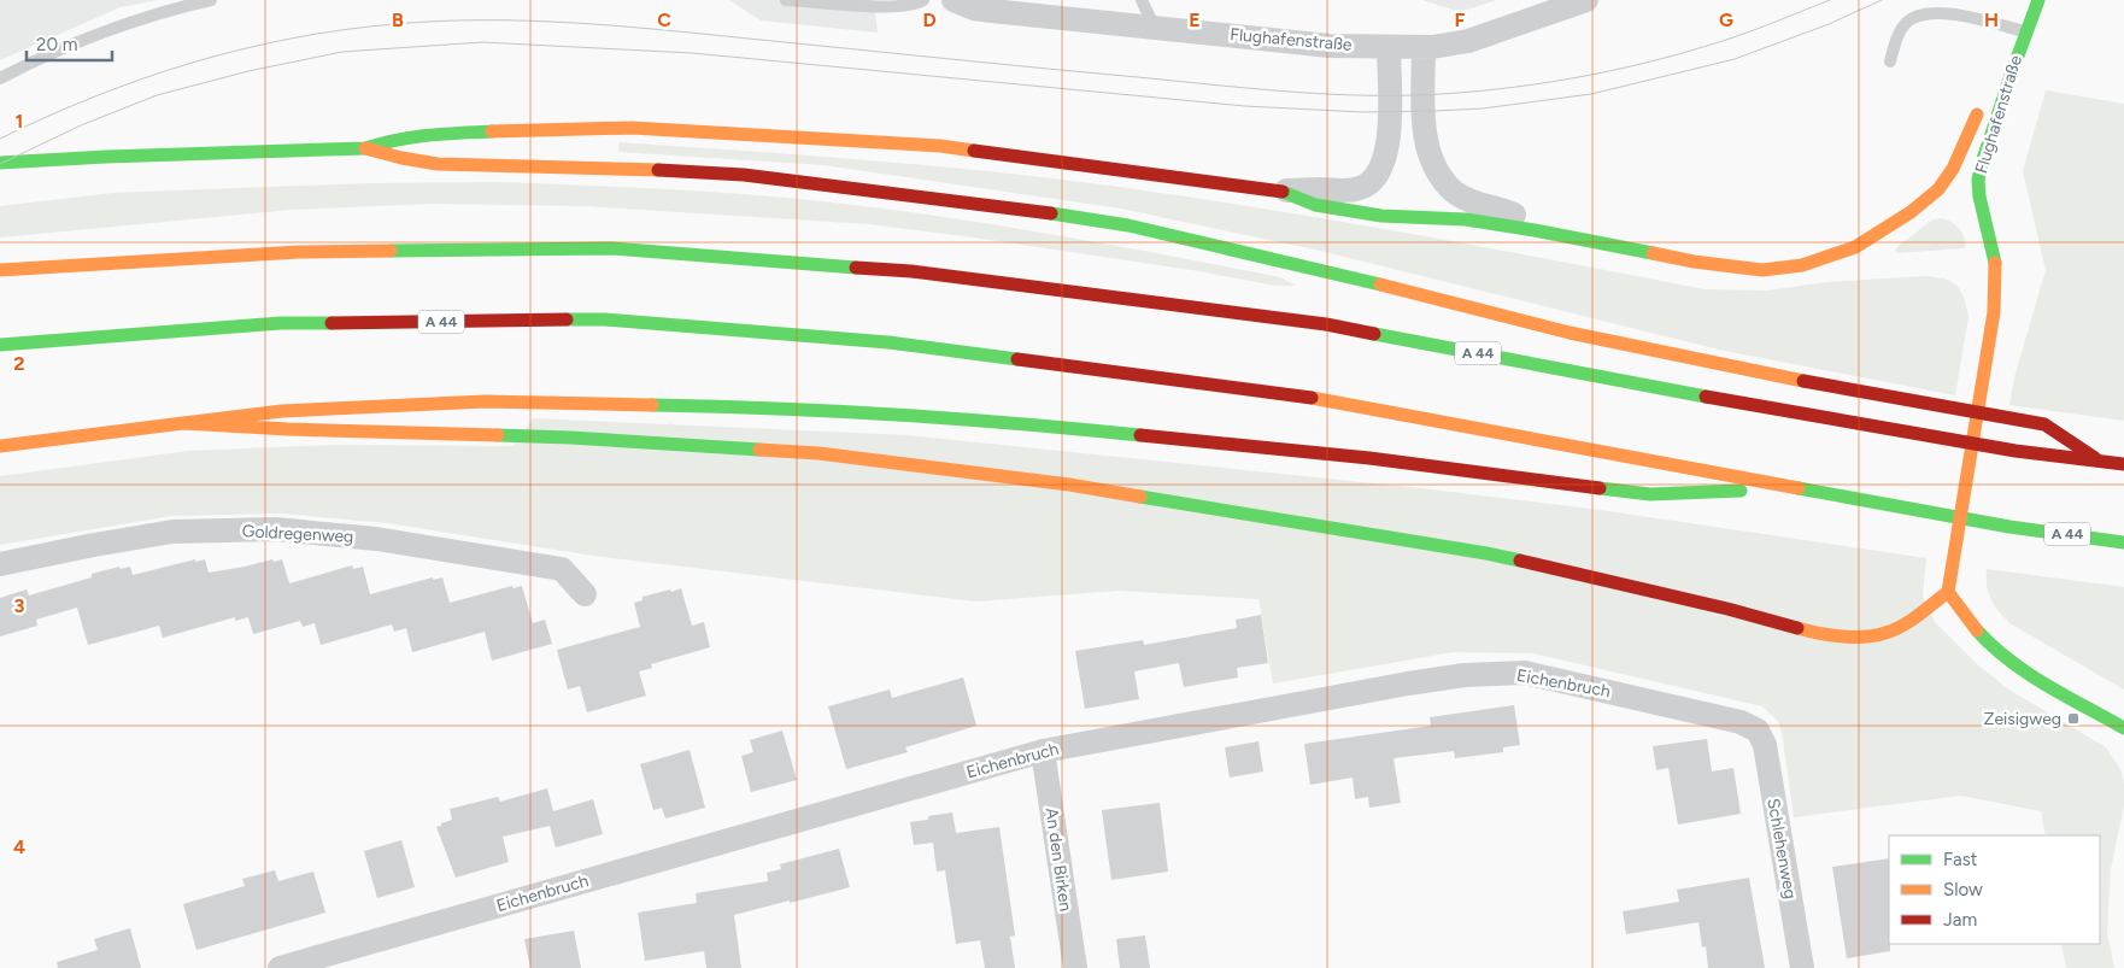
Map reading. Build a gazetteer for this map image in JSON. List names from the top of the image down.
{
  "streets": {
    "main road": ["Flughafenstraße", "A 44"],
    "street": [
      "Goldregenweg",
      "Eichenbruch",
      "Schlehenweg",
      "An den Birken"
    ]
  },
  "crossings": [
    ["Eichenbruch", "Schlehenweg"],
    ["Eichenbruch", "An den Birken"]
  ],
  "places": {
    "transit": ["Zeisigweg"]
  },
  "legend": ["Fast", "Slow", "Jam"],
  "scale_bar": "20 m",
  "grid": {
    "columns": [
      "B",
      "C",
      "D",
      "E",
      "F",
      "G",
      "H"
    ],
    "rows": [
      "1",
      "2",
      "3",
      "4"
    ]
  }
}
